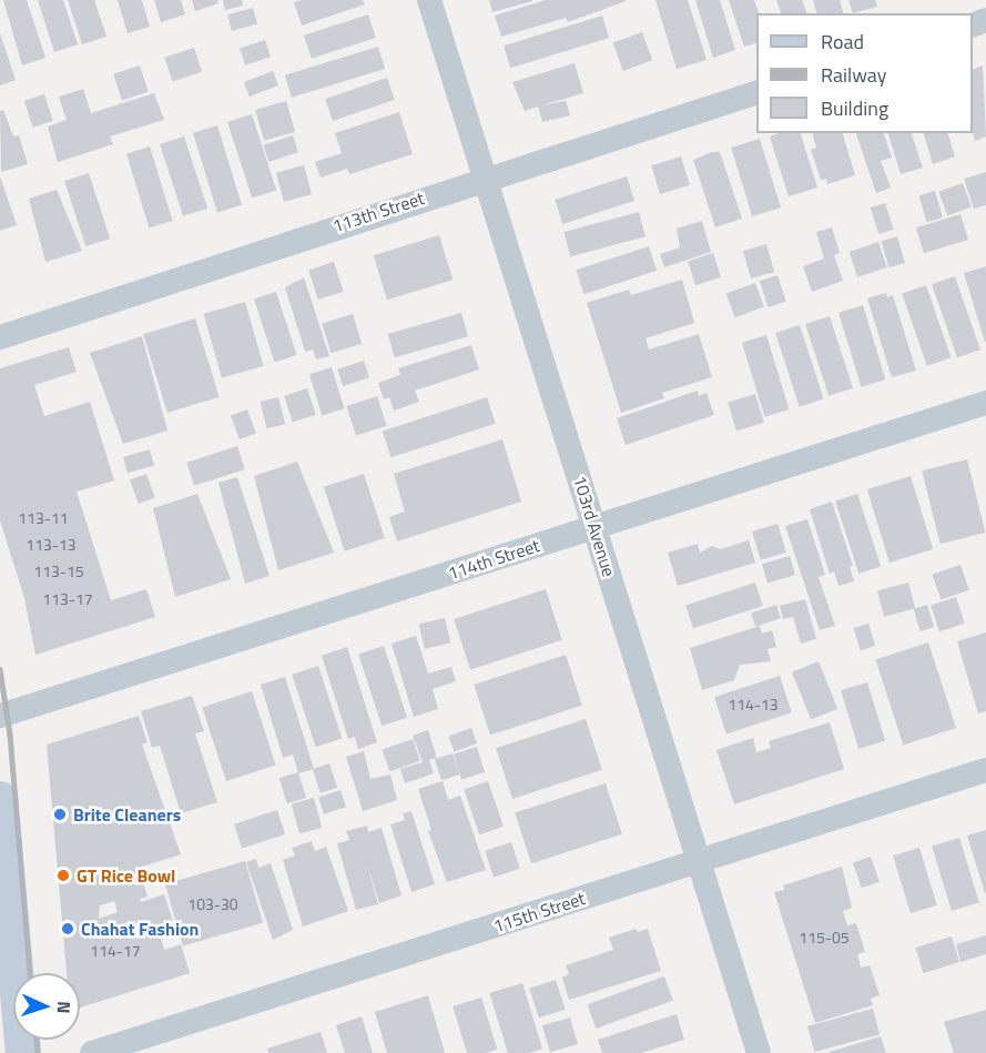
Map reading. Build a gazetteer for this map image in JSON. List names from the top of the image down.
{
  "streets": {
    "street": [
      "113th Street",
      "103rd Avenue",
      "114th Street",
      "115th Street"
    ]
  },
  "crossings": [
    ["113th Street", "103rd Avenue"],
    ["103rd Avenue", "114th Street"],
    ["103rd Avenue", "115th Street"]
  ],
  "places": ["Brite Cleaners", "GT Rice Bowl", "Chahat Fashion"],
  "house_numbers": [
    "113-11",
    "113-13",
    "113-15",
    "113-17",
    "114-13",
    "103-30",
    "115-05",
    "114-17"
  ],
  "legend": ["Road", "Railway", "Building"],
  "north": "right"
}
